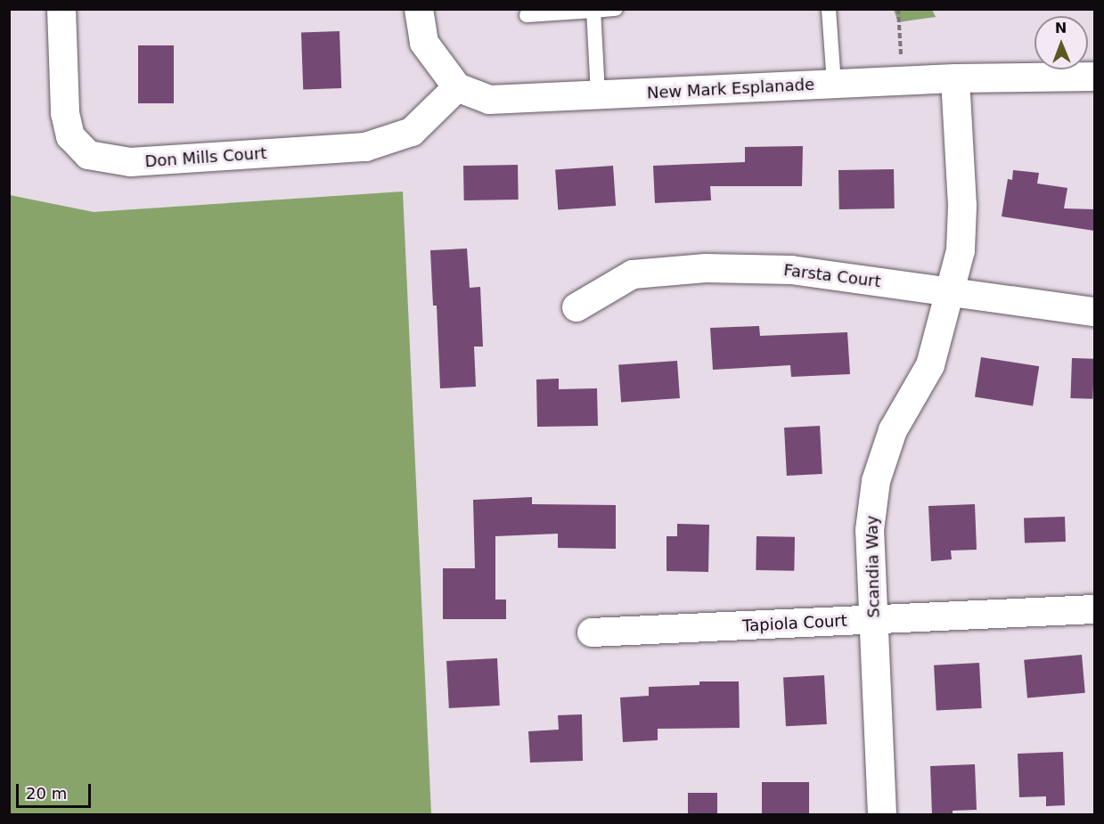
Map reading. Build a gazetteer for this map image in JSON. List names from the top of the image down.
{
  "streets": {
    "street": [
      "New Mark Esplanade",
      "Don Mills Court",
      "Farsta Court",
      "Scandia Way",
      "Tapiola Court"
    ]
  },
  "crossings": [
    ["New Mark Esplanade", "Don Mills Court"],
    ["New Mark Esplanade", "Scandia Way"],
    ["Farsta Court", "Scandia Way"],
    ["Scandia Way", "Tapiola Court"]
  ],
  "scale_bar": "20 m",
  "north": "top"
}
